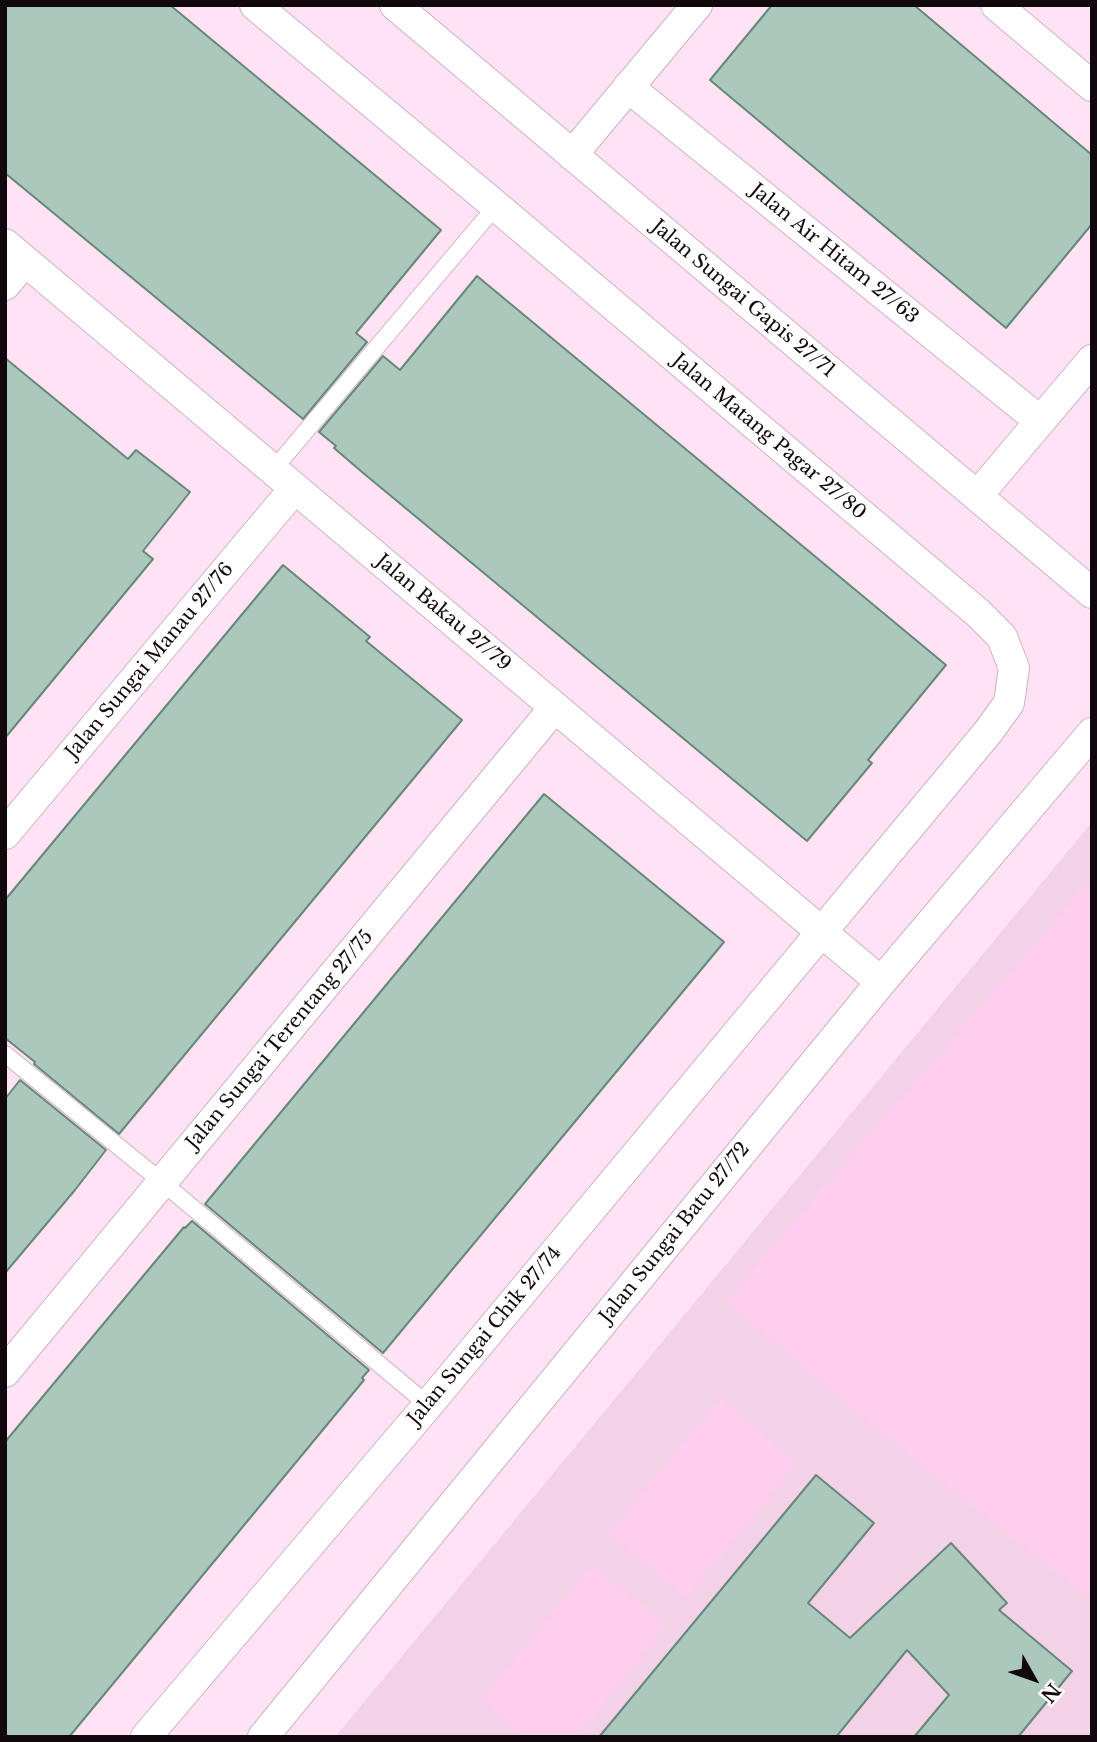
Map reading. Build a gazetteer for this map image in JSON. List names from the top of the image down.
{
  "streets": {
    "street": [
      "Jalan Air Hitam 27/63",
      "Jalan Sungai Gapis 27/71",
      "Jalan Matang Pagar 27/80",
      "Jalan Bakau 27/79",
      "Jalan Sungai Manau 27/76",
      "Jalan Sungai Terentang 27/75",
      "Jalan Sungai Batu 27/72",
      "Jalan Sungai Chik 27/74"
    ]
  },
  "crossings": [
    ["Jalan Matang Pagar 27/80", "Jalan Bakau 27/79"],
    ["Jalan Matang Pagar 27/80", "Jalan Sungai Chik 27/74"],
    ["Jalan Bakau 27/79", "Jalan Sungai Manau 27/76"],
    ["Jalan Bakau 27/79", "Jalan Sungai Terentang 27/75"],
    ["Jalan Bakau 27/79", "Jalan Sungai Batu 27/72"],
    ["Jalan Bakau 27/79", "Jalan Sungai Chik 27/74"]
  ],
  "north": "bottom right"
}
